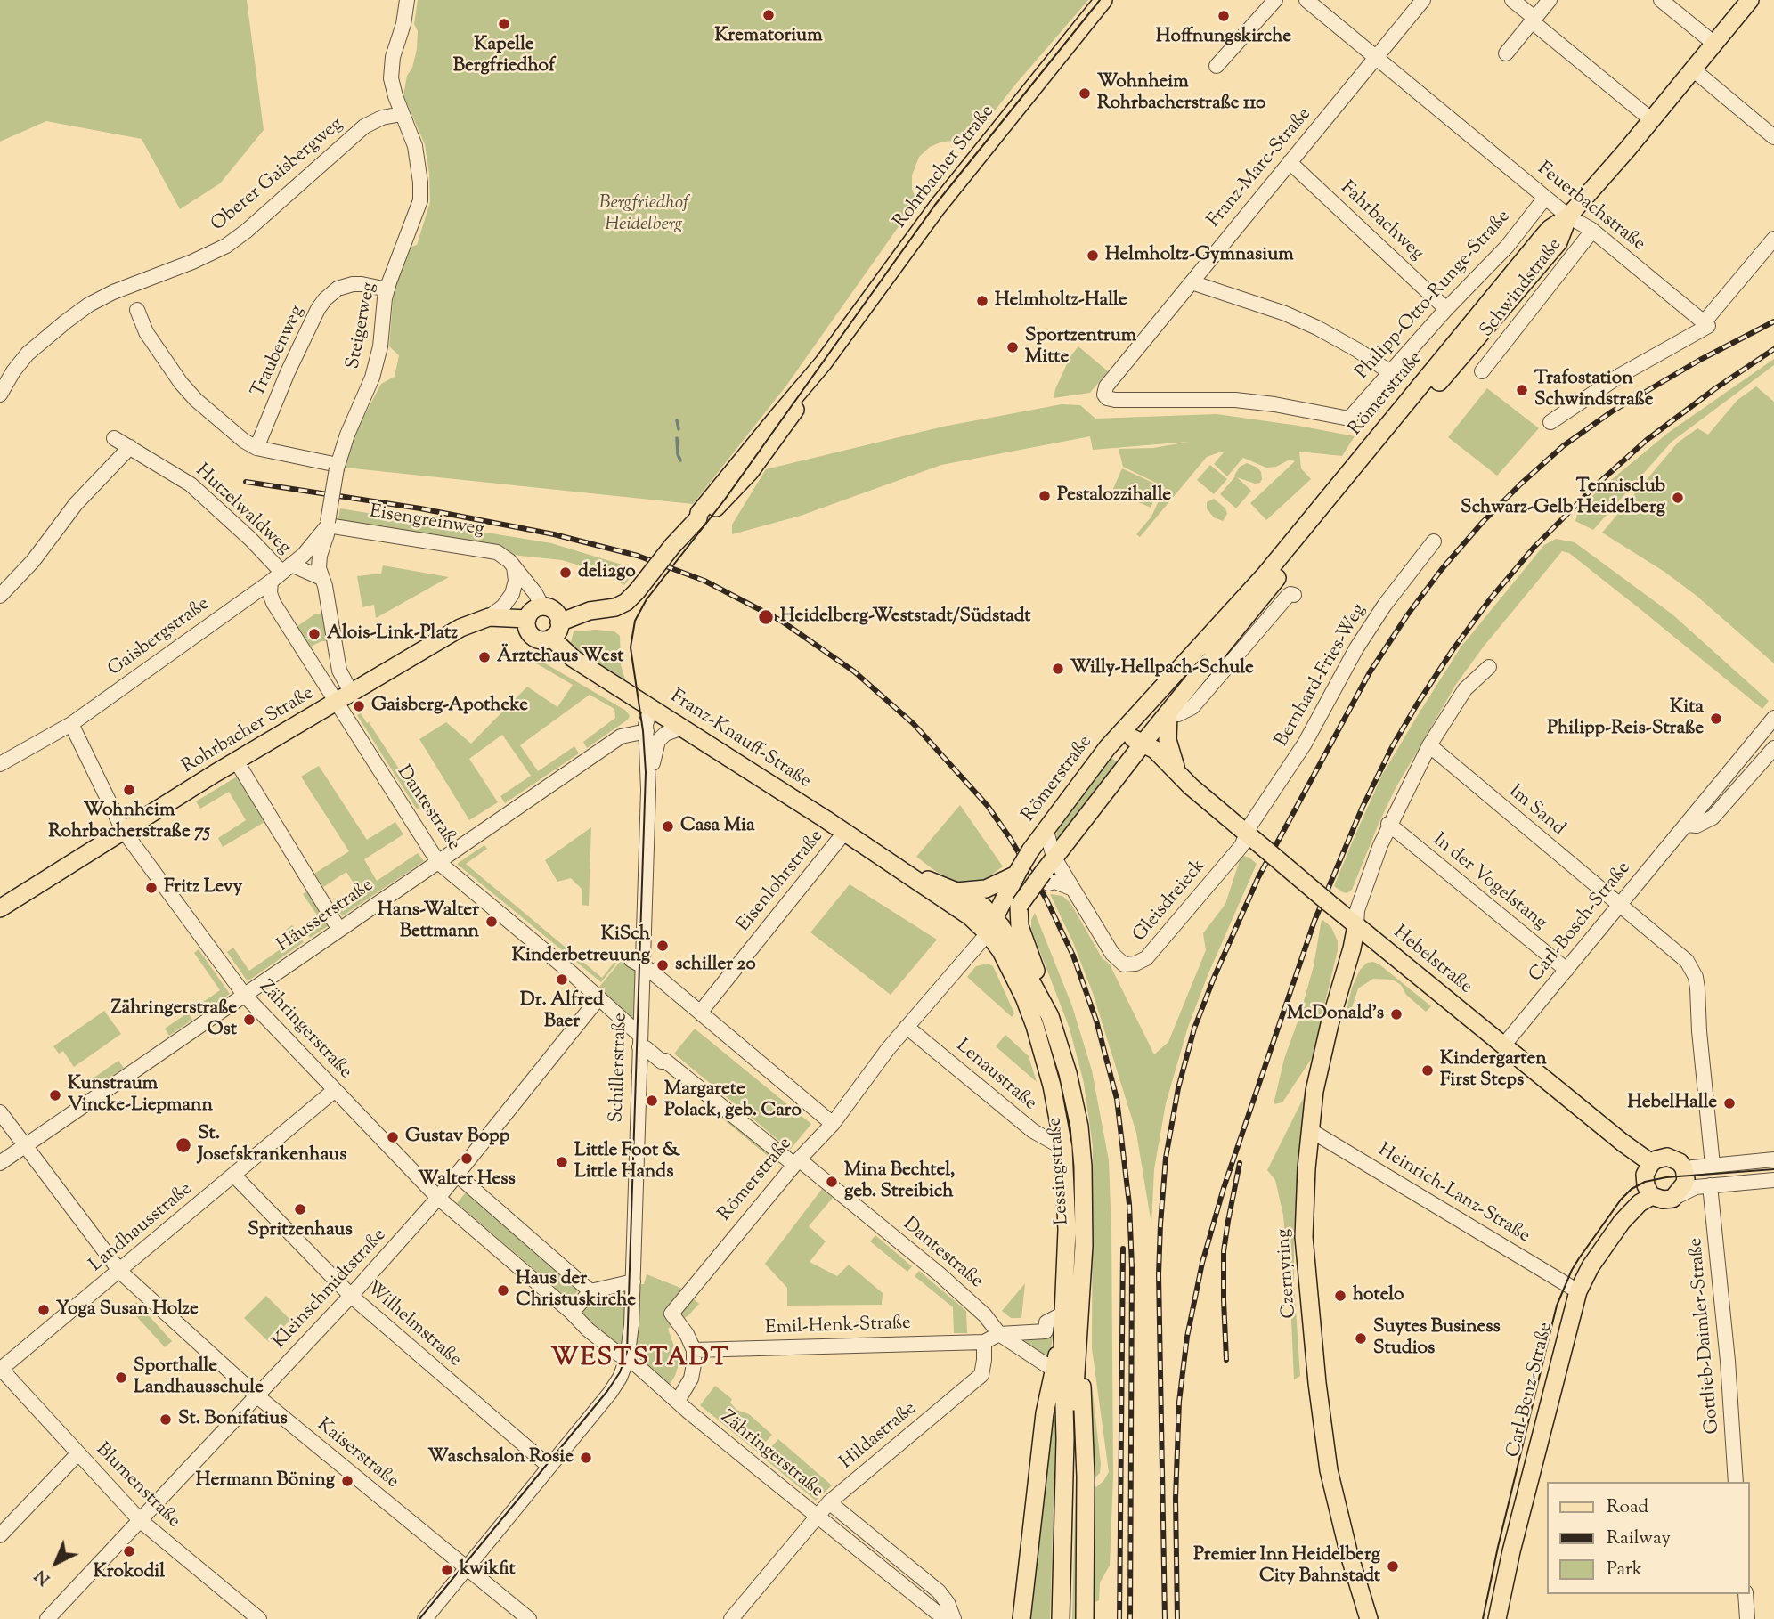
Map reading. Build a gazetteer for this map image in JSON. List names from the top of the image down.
{
  "streets": {
    "main road": [
      "Rohrbacher Straße",
      "Römerstraße",
      "Franz-Knauff-Straße",
      "Hebelstraße",
      "Lessingstraße",
      "Czernyring",
      "Carl-Benz-Straße"
    ],
    "street": [
      "Franz-Marc-Straße",
      "Oberer Gaisbergweg",
      "Feuerbachstraße",
      "Fahrbachweg",
      "Schwindstraße",
      "Philipp-Otto-Runge-Straße",
      "Steigerweg",
      "Traubenweg",
      "Hutzelwaldweg",
      "Eisengreinweg",
      "Gaisbergstraße",
      "Bernhard-Fries-Weg",
      "Dantestraße",
      "Im Sand",
      "Eisenlohrstraße",
      "In der Vogelstang",
      "Gleisdreieck",
      "Häusserstraße",
      "Carl-Bosch-Straße",
      "Zähringerstraße",
      "Schillerstraße",
      "Lenaustraße",
      "Heinrich-Lanz-Straße",
      "Landhausstraße",
      "Kleinschmidtstraße",
      "Wilhelmstraße",
      "Emil-Henk-Straße",
      "Gottlieb-Daimler-Straße",
      "Hildastraße",
      "Kaiserstraße",
      "Blumenstraße"
    ]
  },
  "crossings": [
    ["Rohrbacher Straße", "Steigerweg"],
    ["Rohrbacher Straße", "Eisengreinweg"],
    ["Rohrbacher Straße", "Franz-Knauff-Straße"],
    ["Rohrbacher Straße", "Dantestraße"],
    ["Rohrbacher Straße", "Zähringerstraße"],
    ["Franz-Marc-Straße", "Feuerbachstraße"],
    ["Franz-Marc-Straße", "Fahrbachweg"],
    ["Franz-Marc-Straße", "Philipp-Otto-Runge-Straße"],
    ["Oberer Gaisbergweg", "Steigerweg"],
    ["Feuerbachstraße", "Schwindstraße"],
    ["Feuerbachstraße", "Philipp-Otto-Runge-Straße"],
    ["Feuerbachstraße", "Römerstraße"],
    ["Fahrbachweg", "Philipp-Otto-Runge-Straße"],
    ["Steigerweg", "Traubenweg"],
    ["Steigerweg", "Eisengreinweg"],
    ["Steigerweg", "Gaisbergstraße"],
    ["Steigerweg", "Dantestraße"],
    ["Römerstraße", "Franz-Knauff-Straße"],
    ["Römerstraße", "Dantestraße"],
    ["Römerstraße", "Gleisdreieck"],
    ["Römerstraße", "Hebelstraße"],
    ["Römerstraße", "Lenaustraße"],
    ["Römerstraße", "Lessingstraße"],
    ["Römerstraße", "Emil-Henk-Straße"],
    ["Hutzelwaldweg", "Gaisbergstraße"],
    ["Hutzelwaldweg", "Dantestraße"],
    ["Eisengreinweg", "Gaisbergstraße"],
    ["Eisengreinweg", "Franz-Knauff-Straße"],
    ["Gaisbergstraße", "Dantestraße"],
    ["Gaisbergstraße", "Zähringerstraße"],
    ["Bernhard-Fries-Weg", "Gleisdreieck"],
    ["Bernhard-Fries-Weg", "Hebelstraße"],
    ["Franz-Knauff-Straße", "Eisenlohrstraße"],
    ["Franz-Knauff-Straße", "Schillerstraße"],
    ["Franz-Knauff-Straße", "Lessingstraße"],
    ["Dantestraße", "Häusserstraße"],
    ["Dantestraße", "Schillerstraße"],
    ["Dantestraße", "Kleinschmidtstraße"],
    ["Im Sand", "Carl-Bosch-Straße"],
    ["In der Vogelstang", "Carl-Bosch-Straße"],
    ["Gleisdreieck", "Hebelstraße"],
    ["Häusserstraße", "Zähringerstraße"],
    ["Häusserstraße", "Schillerstraße"],
    ["Häusserstraße", "Kaiserstraße"],
    ["Carl-Bosch-Straße", "Hebelstraße"],
    ["Hebelstraße", "Czernyring"],
    ["Hebelstraße", "Carl-Benz-Straße"],
    ["Zähringerstraße", "Schillerstraße"],
    ["Zähringerstraße", "Landhausstraße"],
    ["Zähringerstraße", "Kleinschmidtstraße"],
    ["Zähringerstraße", "Hildastraße"],
    ["Lenaustraße", "Lessingstraße"],
    ["Heinrich-Lanz-Straße", "Czernyring"],
    ["Heinrich-Lanz-Straße", "Carl-Benz-Straße"],
    ["Landhausstraße", "Wilhelmstraße"],
    ["Landhausstraße", "Kaiserstraße"],
    ["Landhausstraße", "Blumenstraße"],
    ["Kleinschmidtstraße", "Wilhelmstraße"],
    ["Kleinschmidtstraße", "Kaiserstraße"],
    ["Kleinschmidtstraße", "Blumenstraße"],
    ["Emil-Henk-Straße", "Hildastraße"]
  ],
  "districts": ["WESTSTADT"],
  "parks": ["Bergfriedhof Heidelberg"],
  "places": [
    "Krematorium",
    "Hoffnungskirche",
    "Kapelle Bergfriedhof",
    "Wohnheim Rohrbacherstraße 110",
    "Helmholtz-Gymnasium",
    "Helmholtz-Halle",
    "Sportzentrum Mitte",
    "Trafostation Schwindstraße",
    "Pestalozzihalle",
    "Tennisclub Schwarz-Gelb Heidelberg",
    "deli2go",
    "Heidelberg-Weststadt/Südstadt",
    "Alois-Link-Platz",
    "Ärztehaus West",
    "Willy-Hellpach-Schule",
    "Gaisberg-Apotheke",
    "Kita Philipp-Reis-Straße",
    "Wohnheim Rohrbacherstraße 75",
    "Casa Mia",
    "Fritz Levy",
    "Hans-Walter Bettmann",
    "KiSch Kinderbetreuung",
    "schiller 20",
    "Dr. Alfred Baer",
    "McDonald's",
    "Zähringerstraße Ost",
    "Kindergarten First Steps",
    "Kunstraum Vincke-Liepmann",
    "Margarete Polack, geb. Caro",
    "HebelHalle",
    "Gustav Bopp",
    "St. Josefskrankenhaus",
    "Walter Hess",
    "Little Foot & Little Hands",
    "Mina Bechtel, geb. Streibich",
    "Spritzenhaus",
    "Haus der Christuskirche",
    "hotelo",
    "Yoga Susan Holze",
    "Suytes Business Studios",
    "Sporthalle Landhausschule",
    "St. Bonifatius",
    "Waschsalon Rosie",
    "Hermann Böning",
    "Krokodil",
    "Premier Inn Heidelberg City Bahnstadt",
    "kwikfit"
  ],
  "legend": ["Road", "Railway", "Park"],
  "north": "bottom left"
}
